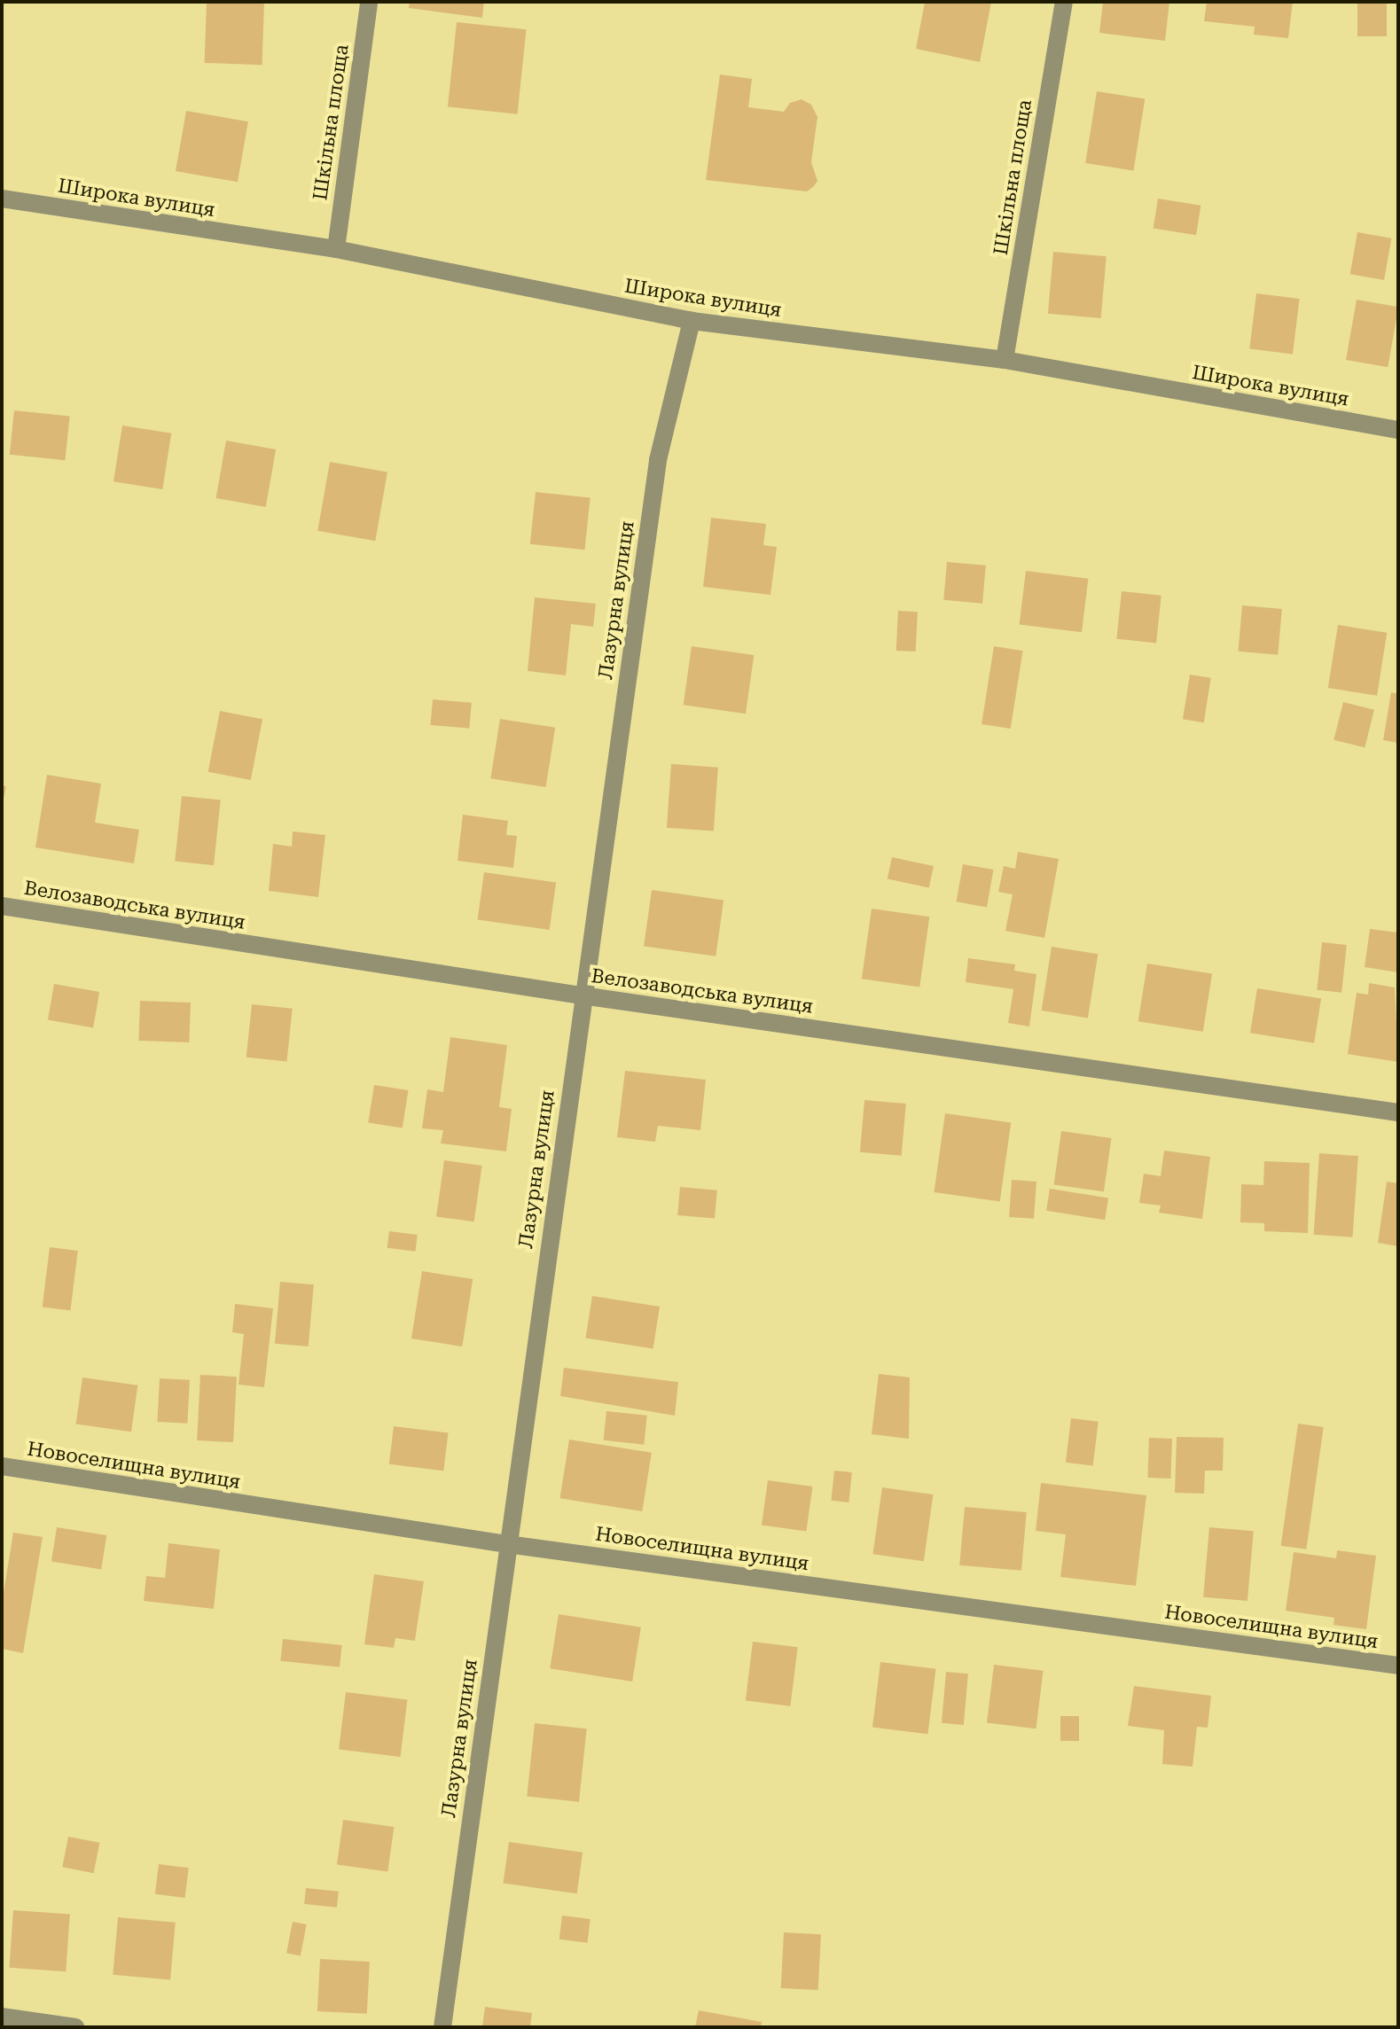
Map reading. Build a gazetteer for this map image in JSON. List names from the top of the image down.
{
  "streets": {
    "street": [
      "Шкільна площа",
      "Широка вулиця",
      "Лазурна вулиця",
      "Велозаводська вулиця",
      "Новоселищна вулиця"
    ]
  },
  "crossings": [
    ["Шкільна площа", "Широка вулиця"],
    ["Широка вулиця", "Лазурна вулиця"],
    ["Лазурна вулиця", "Велозаводська вулиця"],
    ["Лазурна вулиця", "Новоселищна вулиця"]
  ]
}
